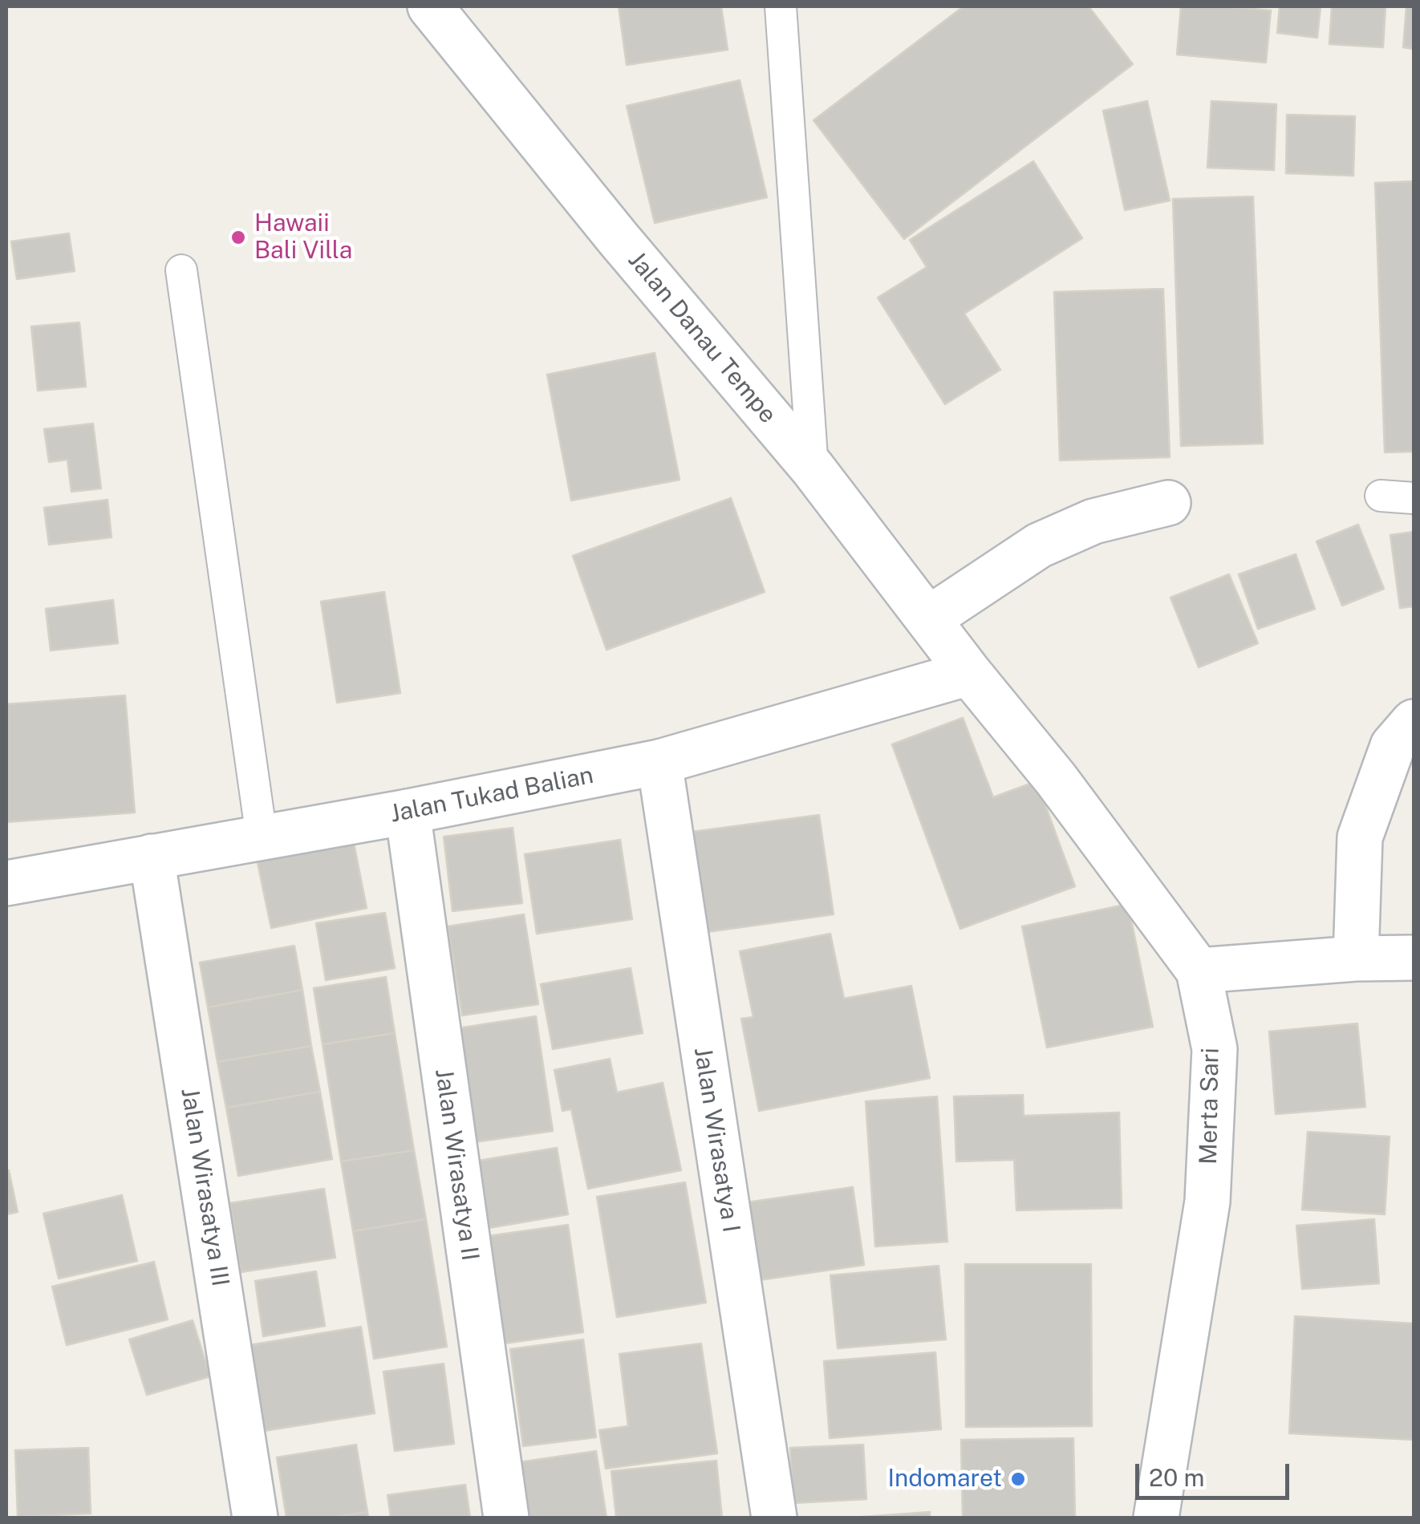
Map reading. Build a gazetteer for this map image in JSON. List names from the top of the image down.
{
  "streets": {
    "street": [
      "Jalan Danau Tempe",
      "Jalan Tukad Balian",
      "Merta Sari",
      "Jalan Wirasatya I",
      "Jalan Wirasatya II",
      "Jalan Wirasatya III"
    ]
  },
  "crossings": [
    ["Jalan Danau Tempe", "Jalan Tukad Balian"],
    ["Jalan Danau Tempe", "Merta Sari"],
    ["Jalan Tukad Balian", "Merta Sari"],
    ["Jalan Tukad Balian", "Jalan Wirasatya I"],
    ["Jalan Tukad Balian", "Jalan Wirasatya II"],
    ["Jalan Tukad Balian", "Jalan Wirasatya III"]
  ],
  "places": ["Hawaii Bali Villa", "Indomaret"],
  "scale_bar": "20 m"
}
